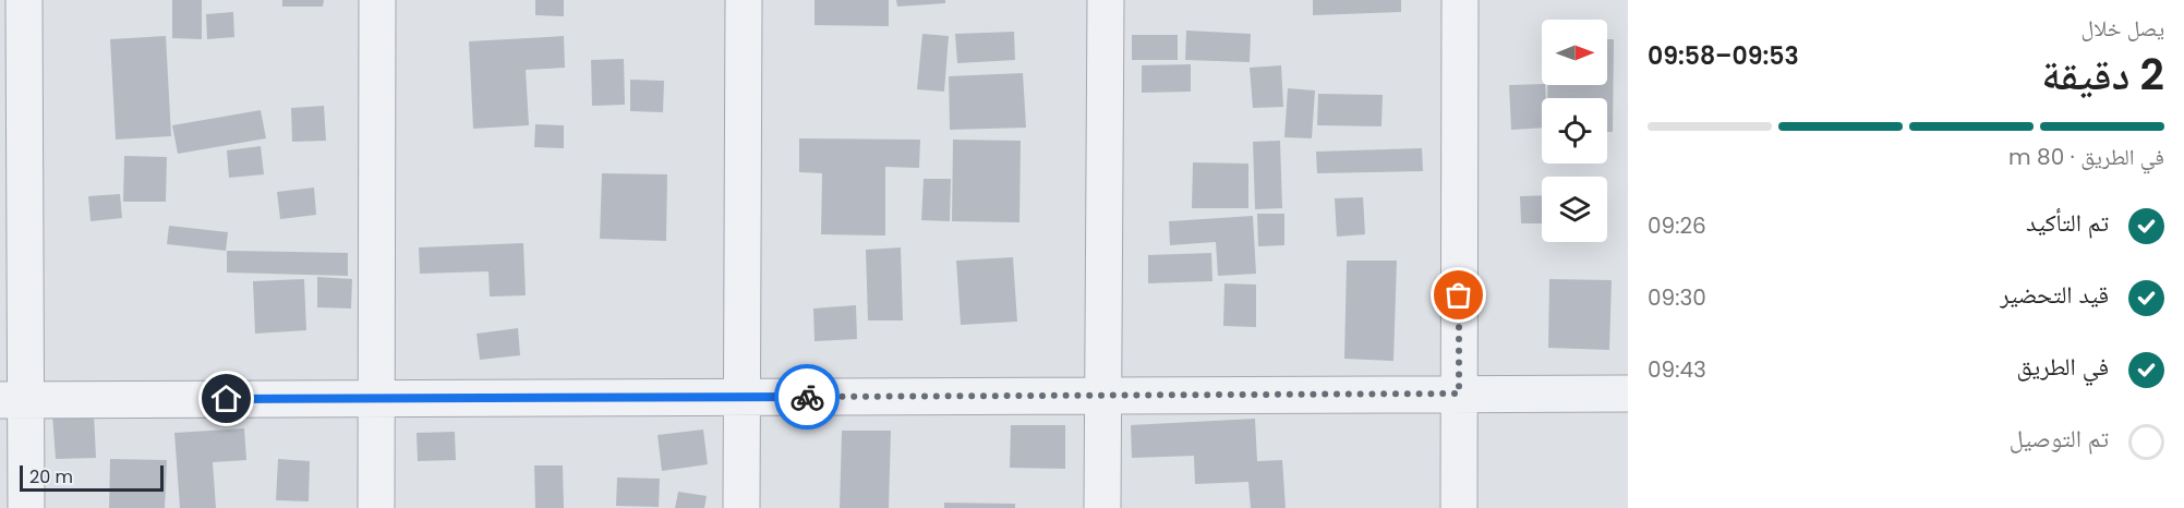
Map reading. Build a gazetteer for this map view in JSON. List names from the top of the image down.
{
  "scale_bar": "20 m",
  "north": "right",
  "page": {
    "heading": ["2 دقيقة", "يصل خلال", "09:53–09:58"],
    "bar": "في الطريق · 80 m",
    "list": [
      ["تم التأكيد", "09:26"],
      ["قيد التحضير", "09:30"],
      ["في الطريق", "09:43"],
      "تم التوصيل"
    ],
    "scale": "20 m"
  }
}
